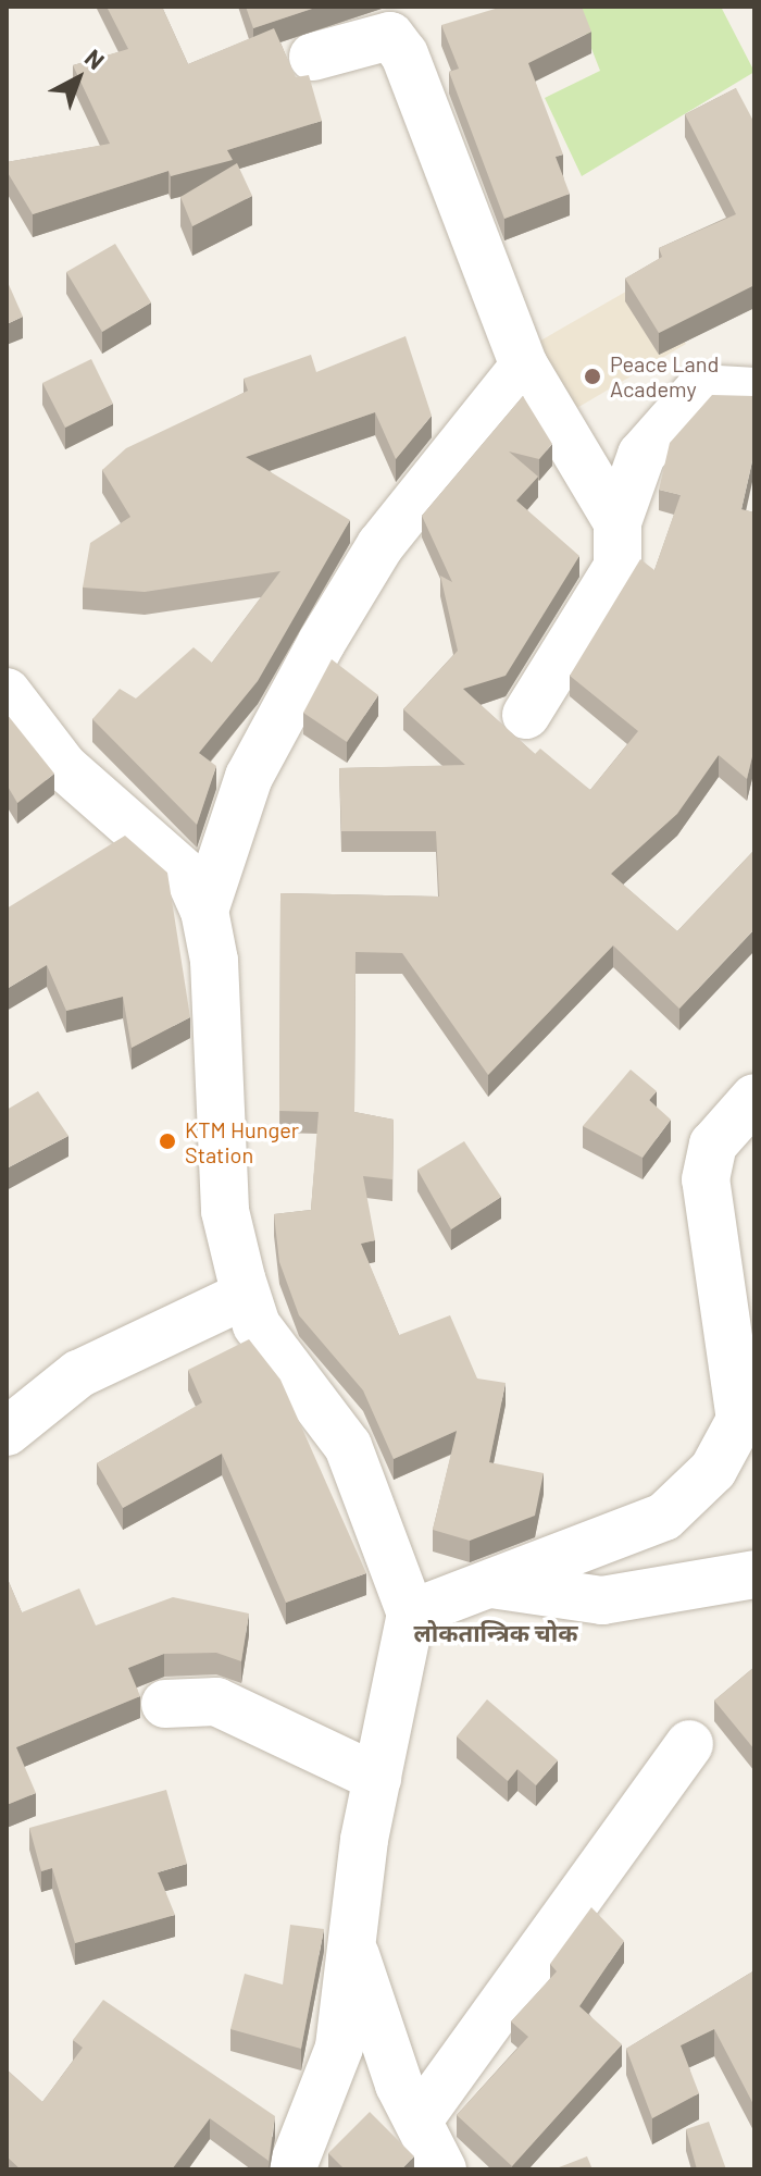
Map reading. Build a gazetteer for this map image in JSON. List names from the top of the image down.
{
  "districts": ["लोकतान्त्रिक चोक"],
  "places": ["Peace Land Academy", "KTM Hunger Station"],
  "north": "top right"
}
